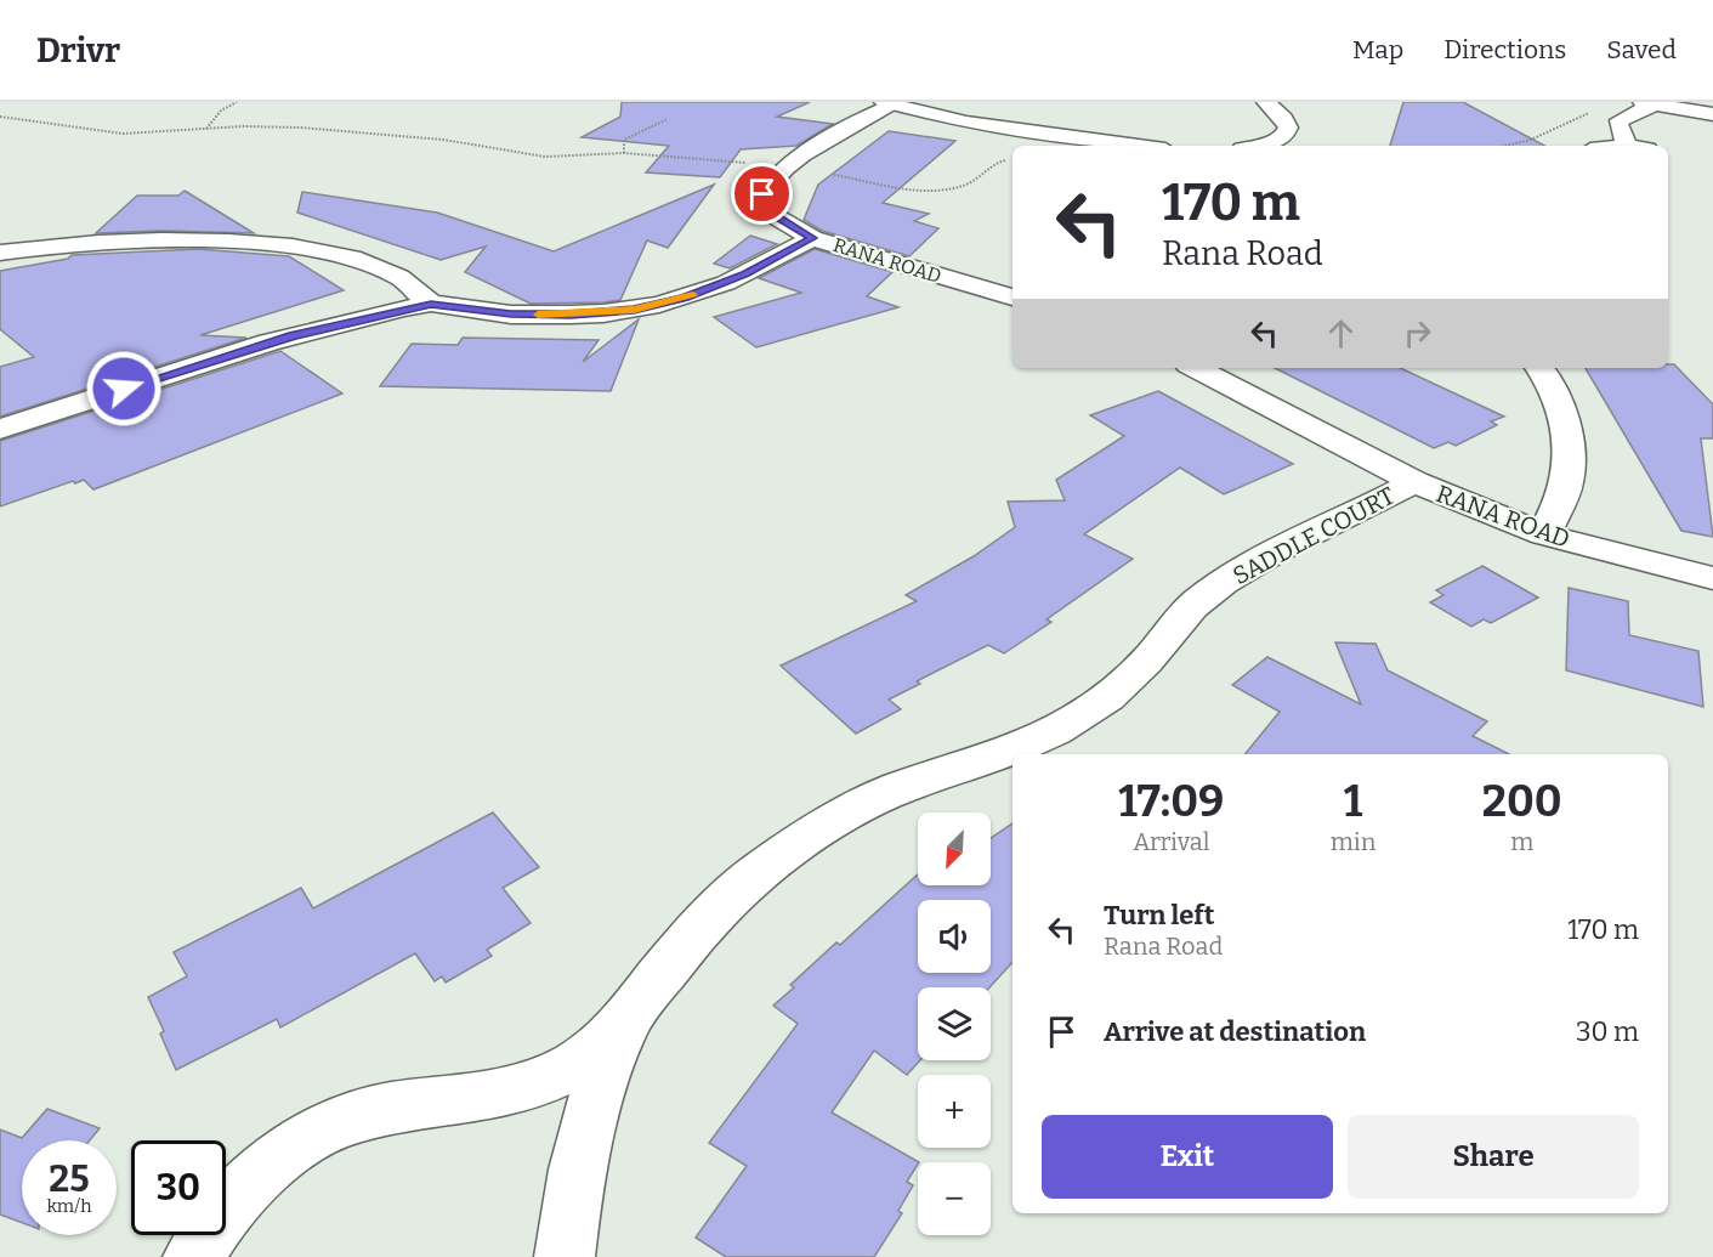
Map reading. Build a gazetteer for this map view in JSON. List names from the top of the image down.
{
  "streets": {
    "street": ["RANA ROAD", "SADDLE COURT"]
  },
  "crossings": [
    ["RANA ROAD", "SADDLE COURT"]
  ],
  "north": "bottom left",
  "page": {
    "header": "Drivr",
    "nav": ["Map", "Directions", "Saved"],
    "turn": ["170 m", "Rana Road"],
    "eta": [
      "17:09",
      "Arrival",
      "1",
      "min",
      "200",
      "m"
    ],
    "map_buttons": ["+", "−"],
    "list": [
      {
        "name": "Turn left",
        "note": "Rana Road",
        "value": "170 m"
      },
      {
        "name": "Arrive at destination",
        "value": "30 m"
      }
    ],
    "buttons": ["Exit", "Share"],
    "speed": "25 km/h",
    "limit": "30"
  }
}
